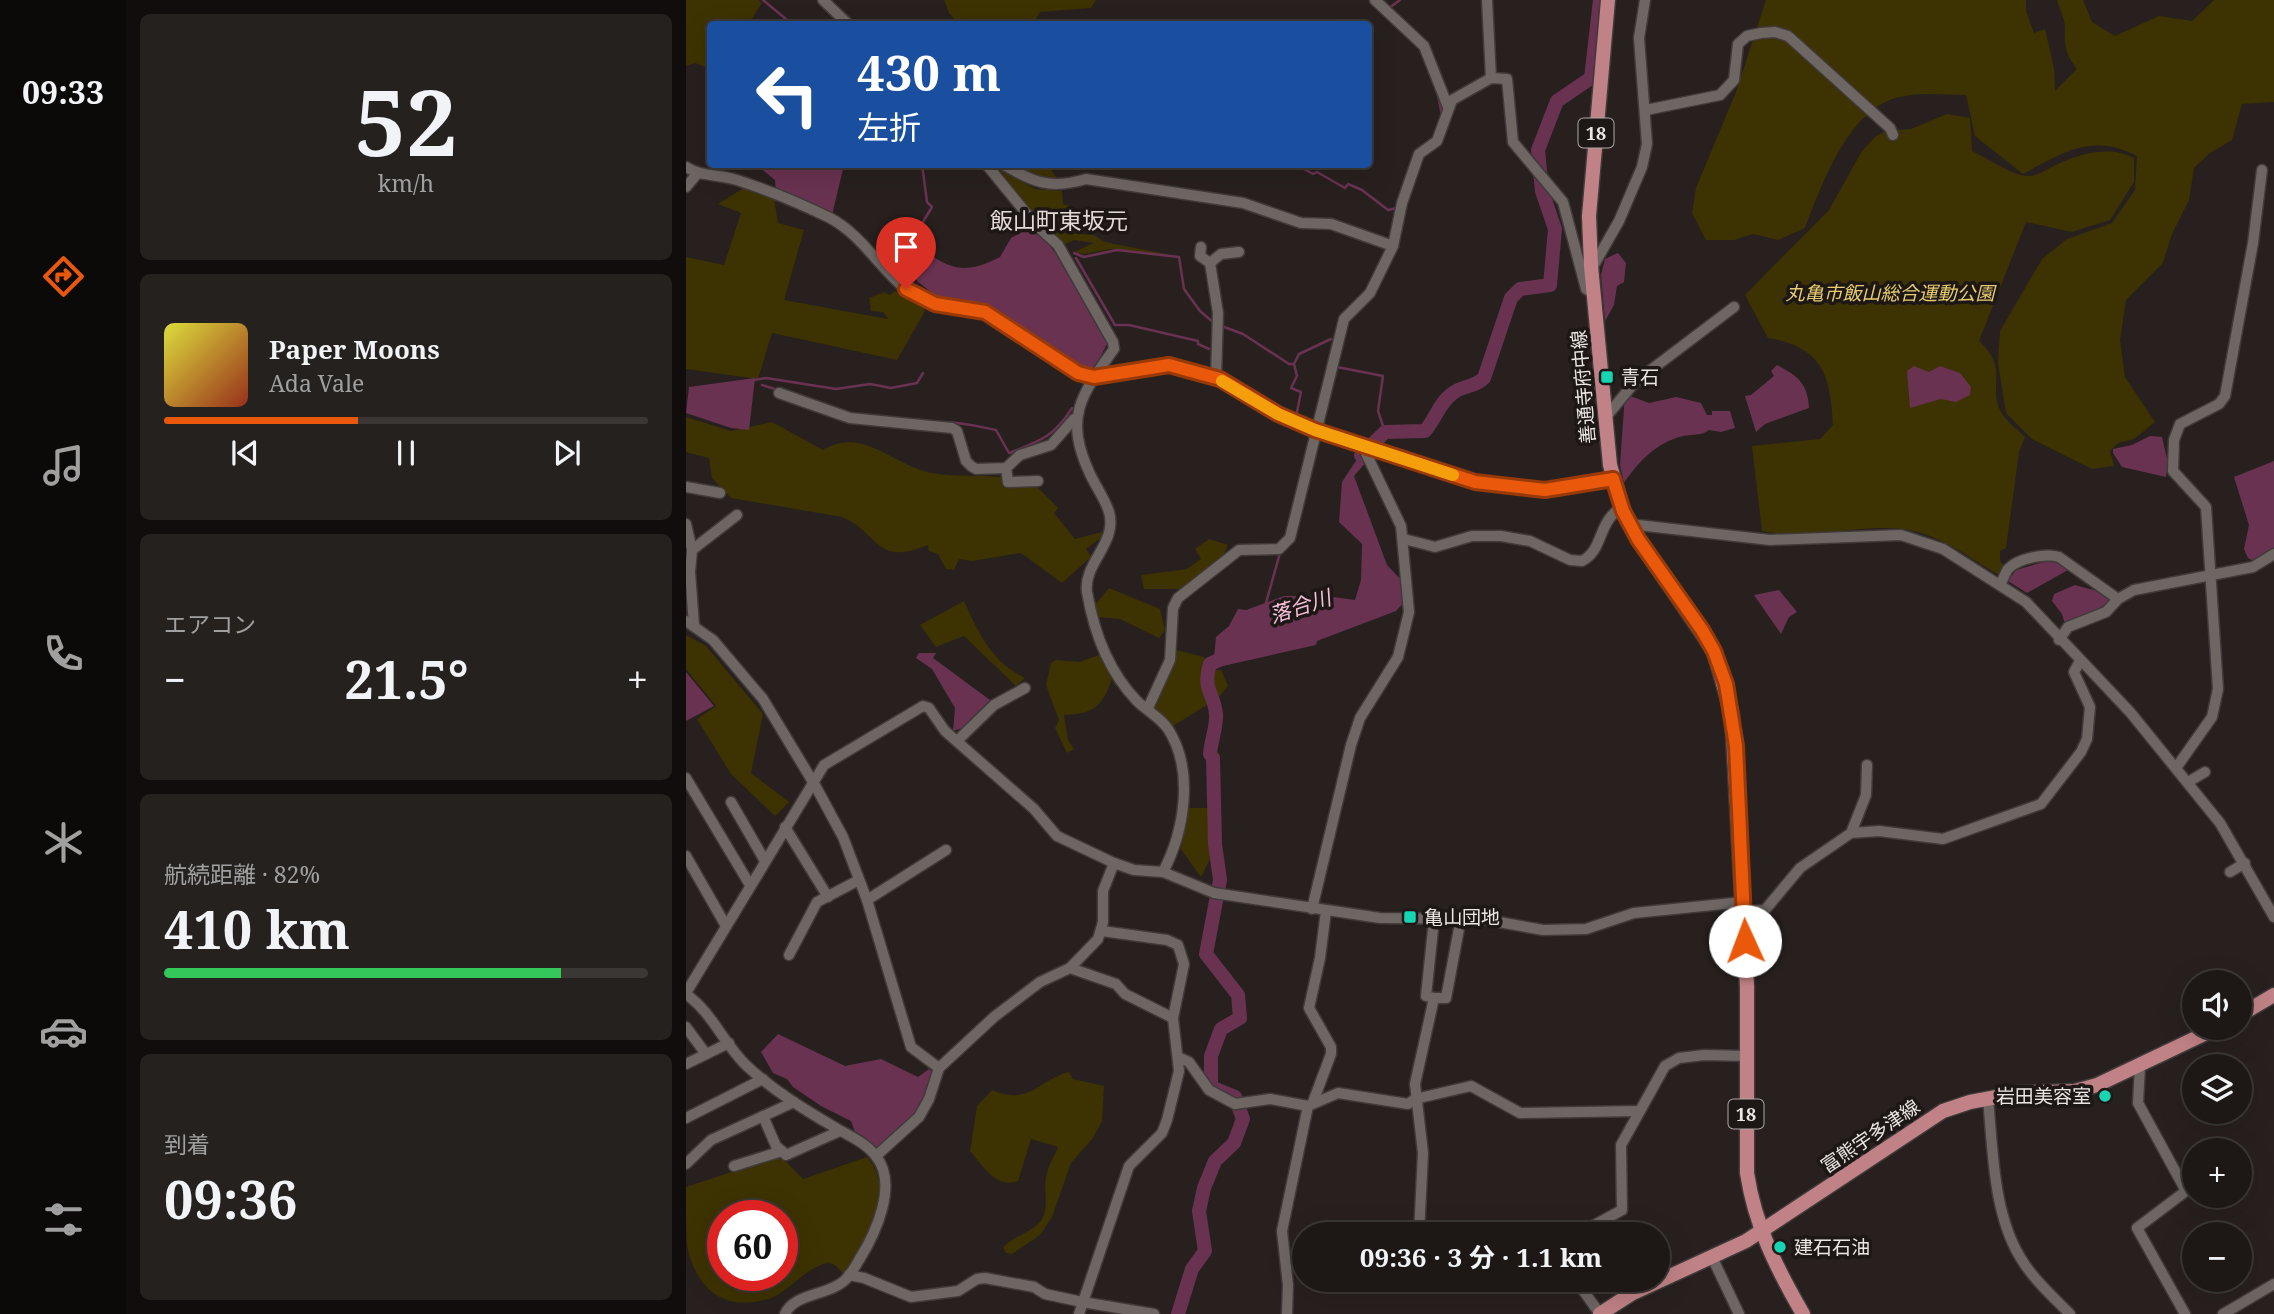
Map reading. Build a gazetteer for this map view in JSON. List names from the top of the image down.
{
  "streets": {
    "main road": ["18", "善通寺府中線", "富熊宇多津線"]
  },
  "crossings": [
    ["善通寺府中線", "富熊宇多津線"]
  ],
  "districts": ["飯山町東坂元"],
  "water": ["落合川"],
  "parks": ["丸亀市飯山総合運動公園"],
  "places": {
    "transit": ["青石", "亀山団地"],
    "other": ["岩田美容室", "建石石油"]
  },
  "page": {
    "tabs": "09:33",
    "tile": [
      ["52", "km/h"],
      "エアコン",
      ["航続距離 · 82%", "410 km"],
      ["到着", "09:36"]
    ],
    "turn": ["430 m", "左折"],
    "song": ["Paper Moons", "Ada Vale"],
    "heat": ["−", "21.5°", "+"],
    "map_buttons": ["+", "−"],
    "limit": "60",
    "trip": "09:36 · 3 分 · 1.1 km"
  }
}
